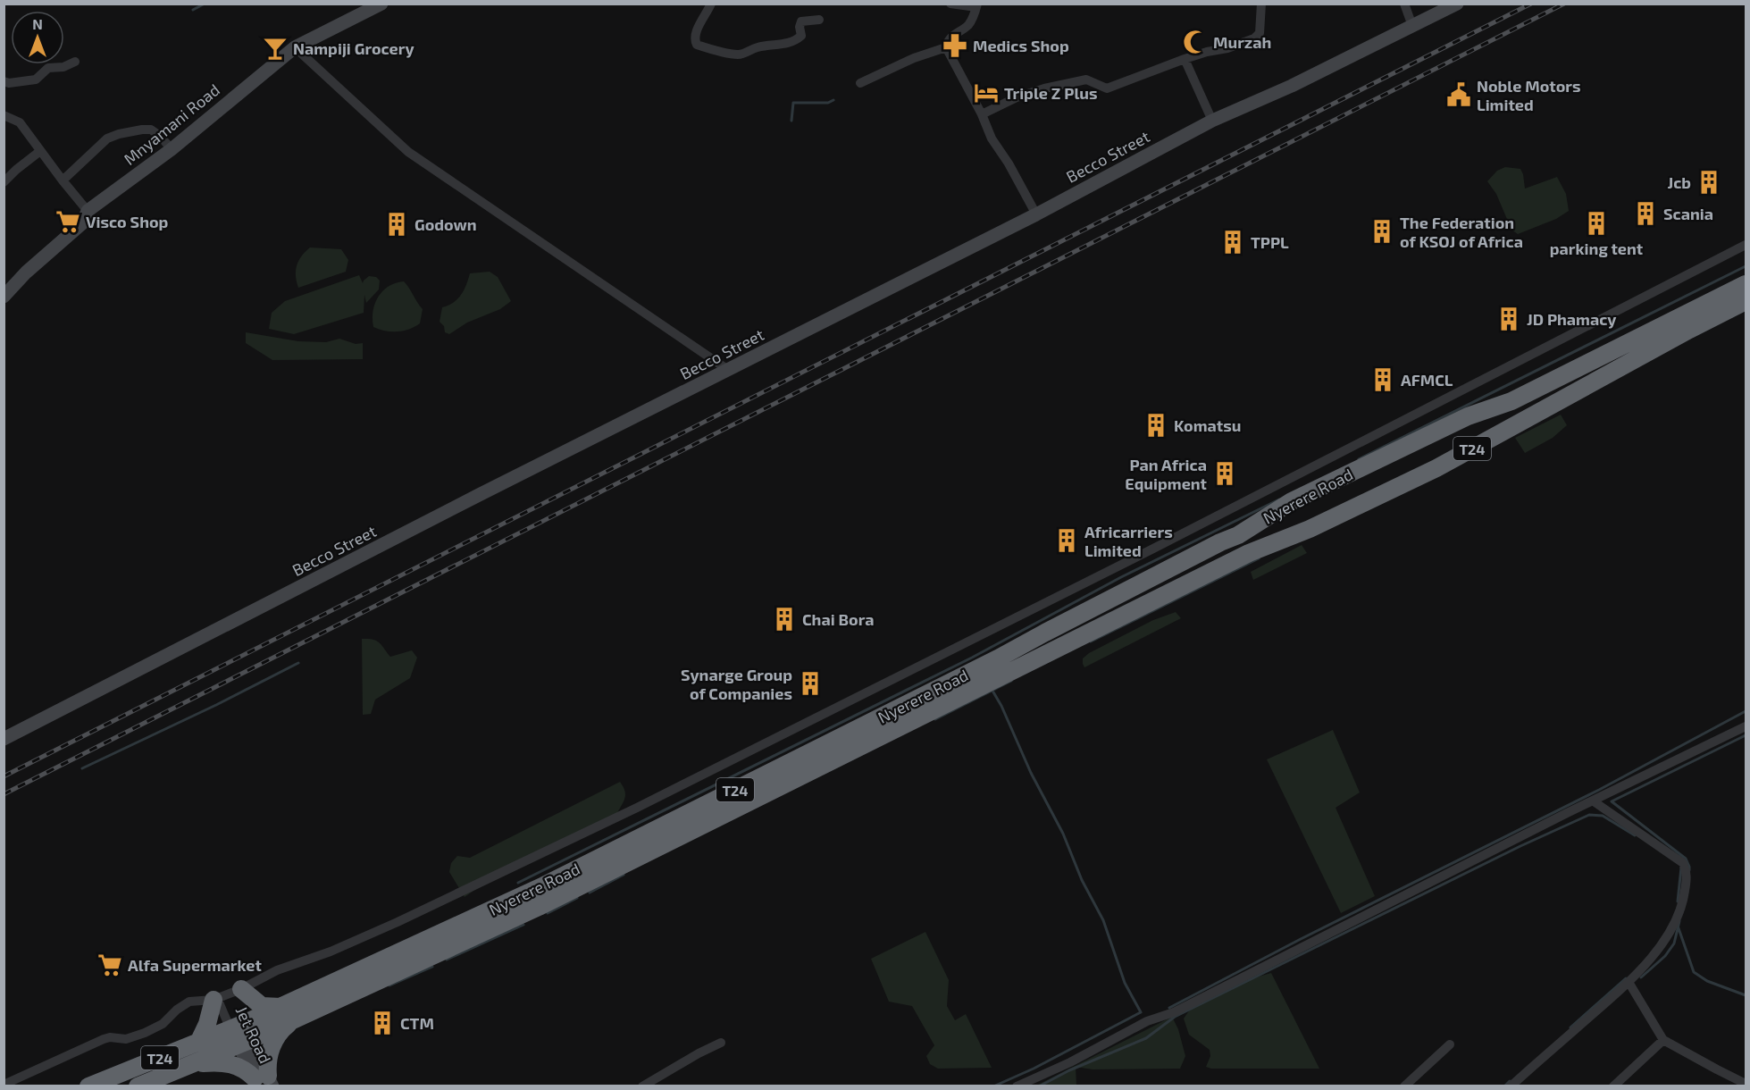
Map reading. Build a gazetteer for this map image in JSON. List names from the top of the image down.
{
  "streets": {
    "highway": ["T24", "Nyerere Road"],
    "street": ["Mnyamani Road", "Becco Street", "Jet Road"]
  },
  "crossings": [
    ["Nyerere Road", "Jet Road"]
  ],
  "places": {
    "mosque": ["Murzah"],
    "pharmacy": ["Medics Shop"],
    "bar": ["Nampiji Grocery"],
    "hotel": ["Triple Z Plus"],
    "public building": ["Noble Motors Limited"],
    "building": [
      "Jcb",
      "Scania",
      "parking tent",
      "Godown",
      "The Federation of KSOJ of Africa",
      "TPPL",
      "JD Phamacy",
      "AFMCL",
      "Komatsu",
      "Pan Africa Equipment",
      "Africarriers Limited",
      "Chai Bora",
      "Synarge Group of Companies",
      "CTM"
    ],
    "supermarket": ["Visco Shop", "Alfa Supermarket"]
  },
  "north": "top"
}
